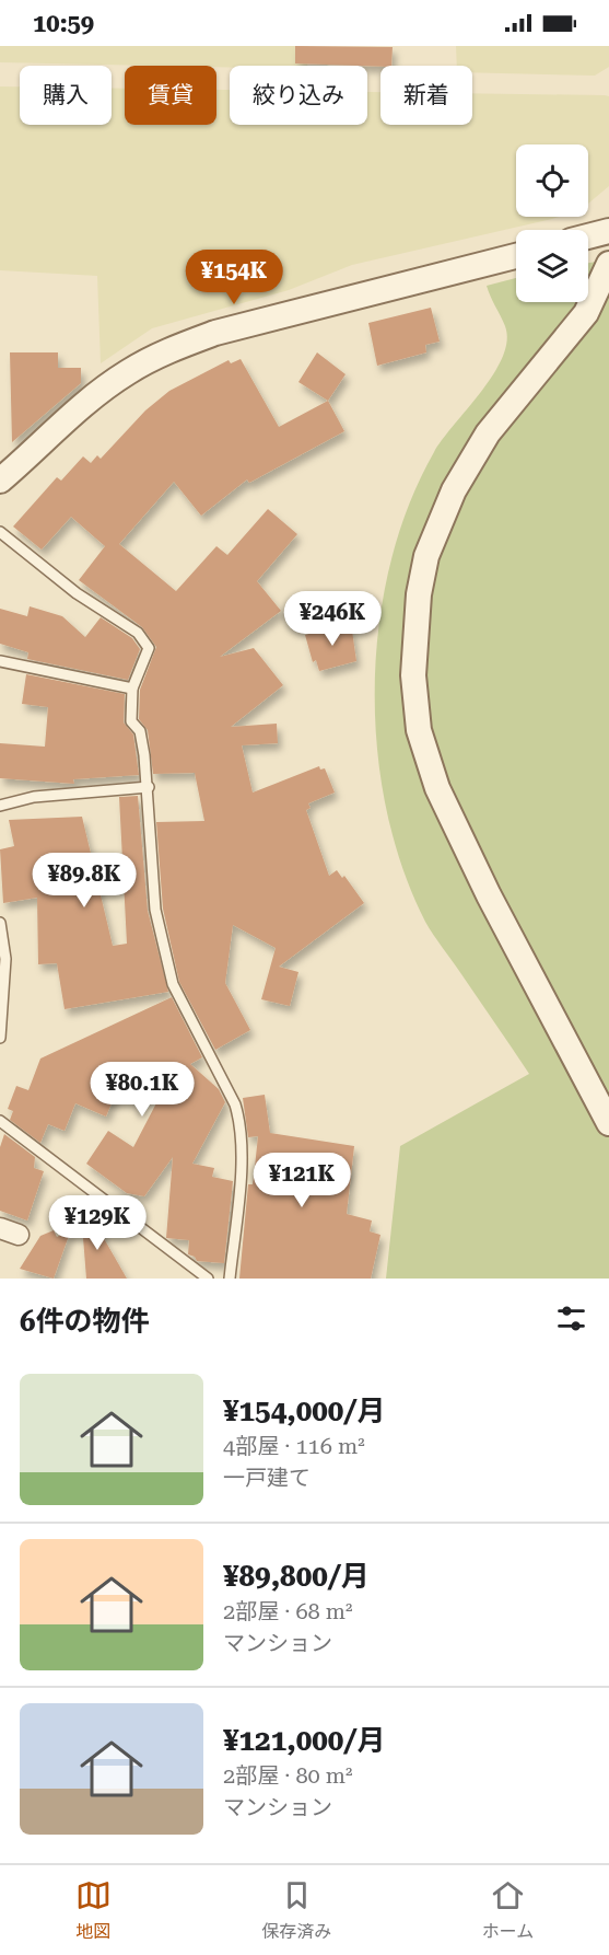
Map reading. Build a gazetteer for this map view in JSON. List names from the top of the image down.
{
  "page": {
    "status": "10:59",
    "chip": [
      "購入",
      "賃貸",
      "絞り込み",
      "新着"
    ],
    "price": [
      "¥154K",
      "¥246K",
      "¥89.8K",
      "¥80.1K",
      "¥121K",
      "¥129K"
    ],
    "heading": "6件の物件",
    "list": [
      {
        "name": "¥154,000/月",
        "note": "4部屋 · 116 m² · 一戸建て"
      },
      {
        "name": "¥89,800/月",
        "note": "2部屋 · 68 m² · マンション"
      },
      {
        "name": "¥121,000/月",
        "note": "2部屋 · 80 m² · マンション"
      }
    ],
    "tabs": ["地図", "保存済み", "ホーム"]
  }
}
